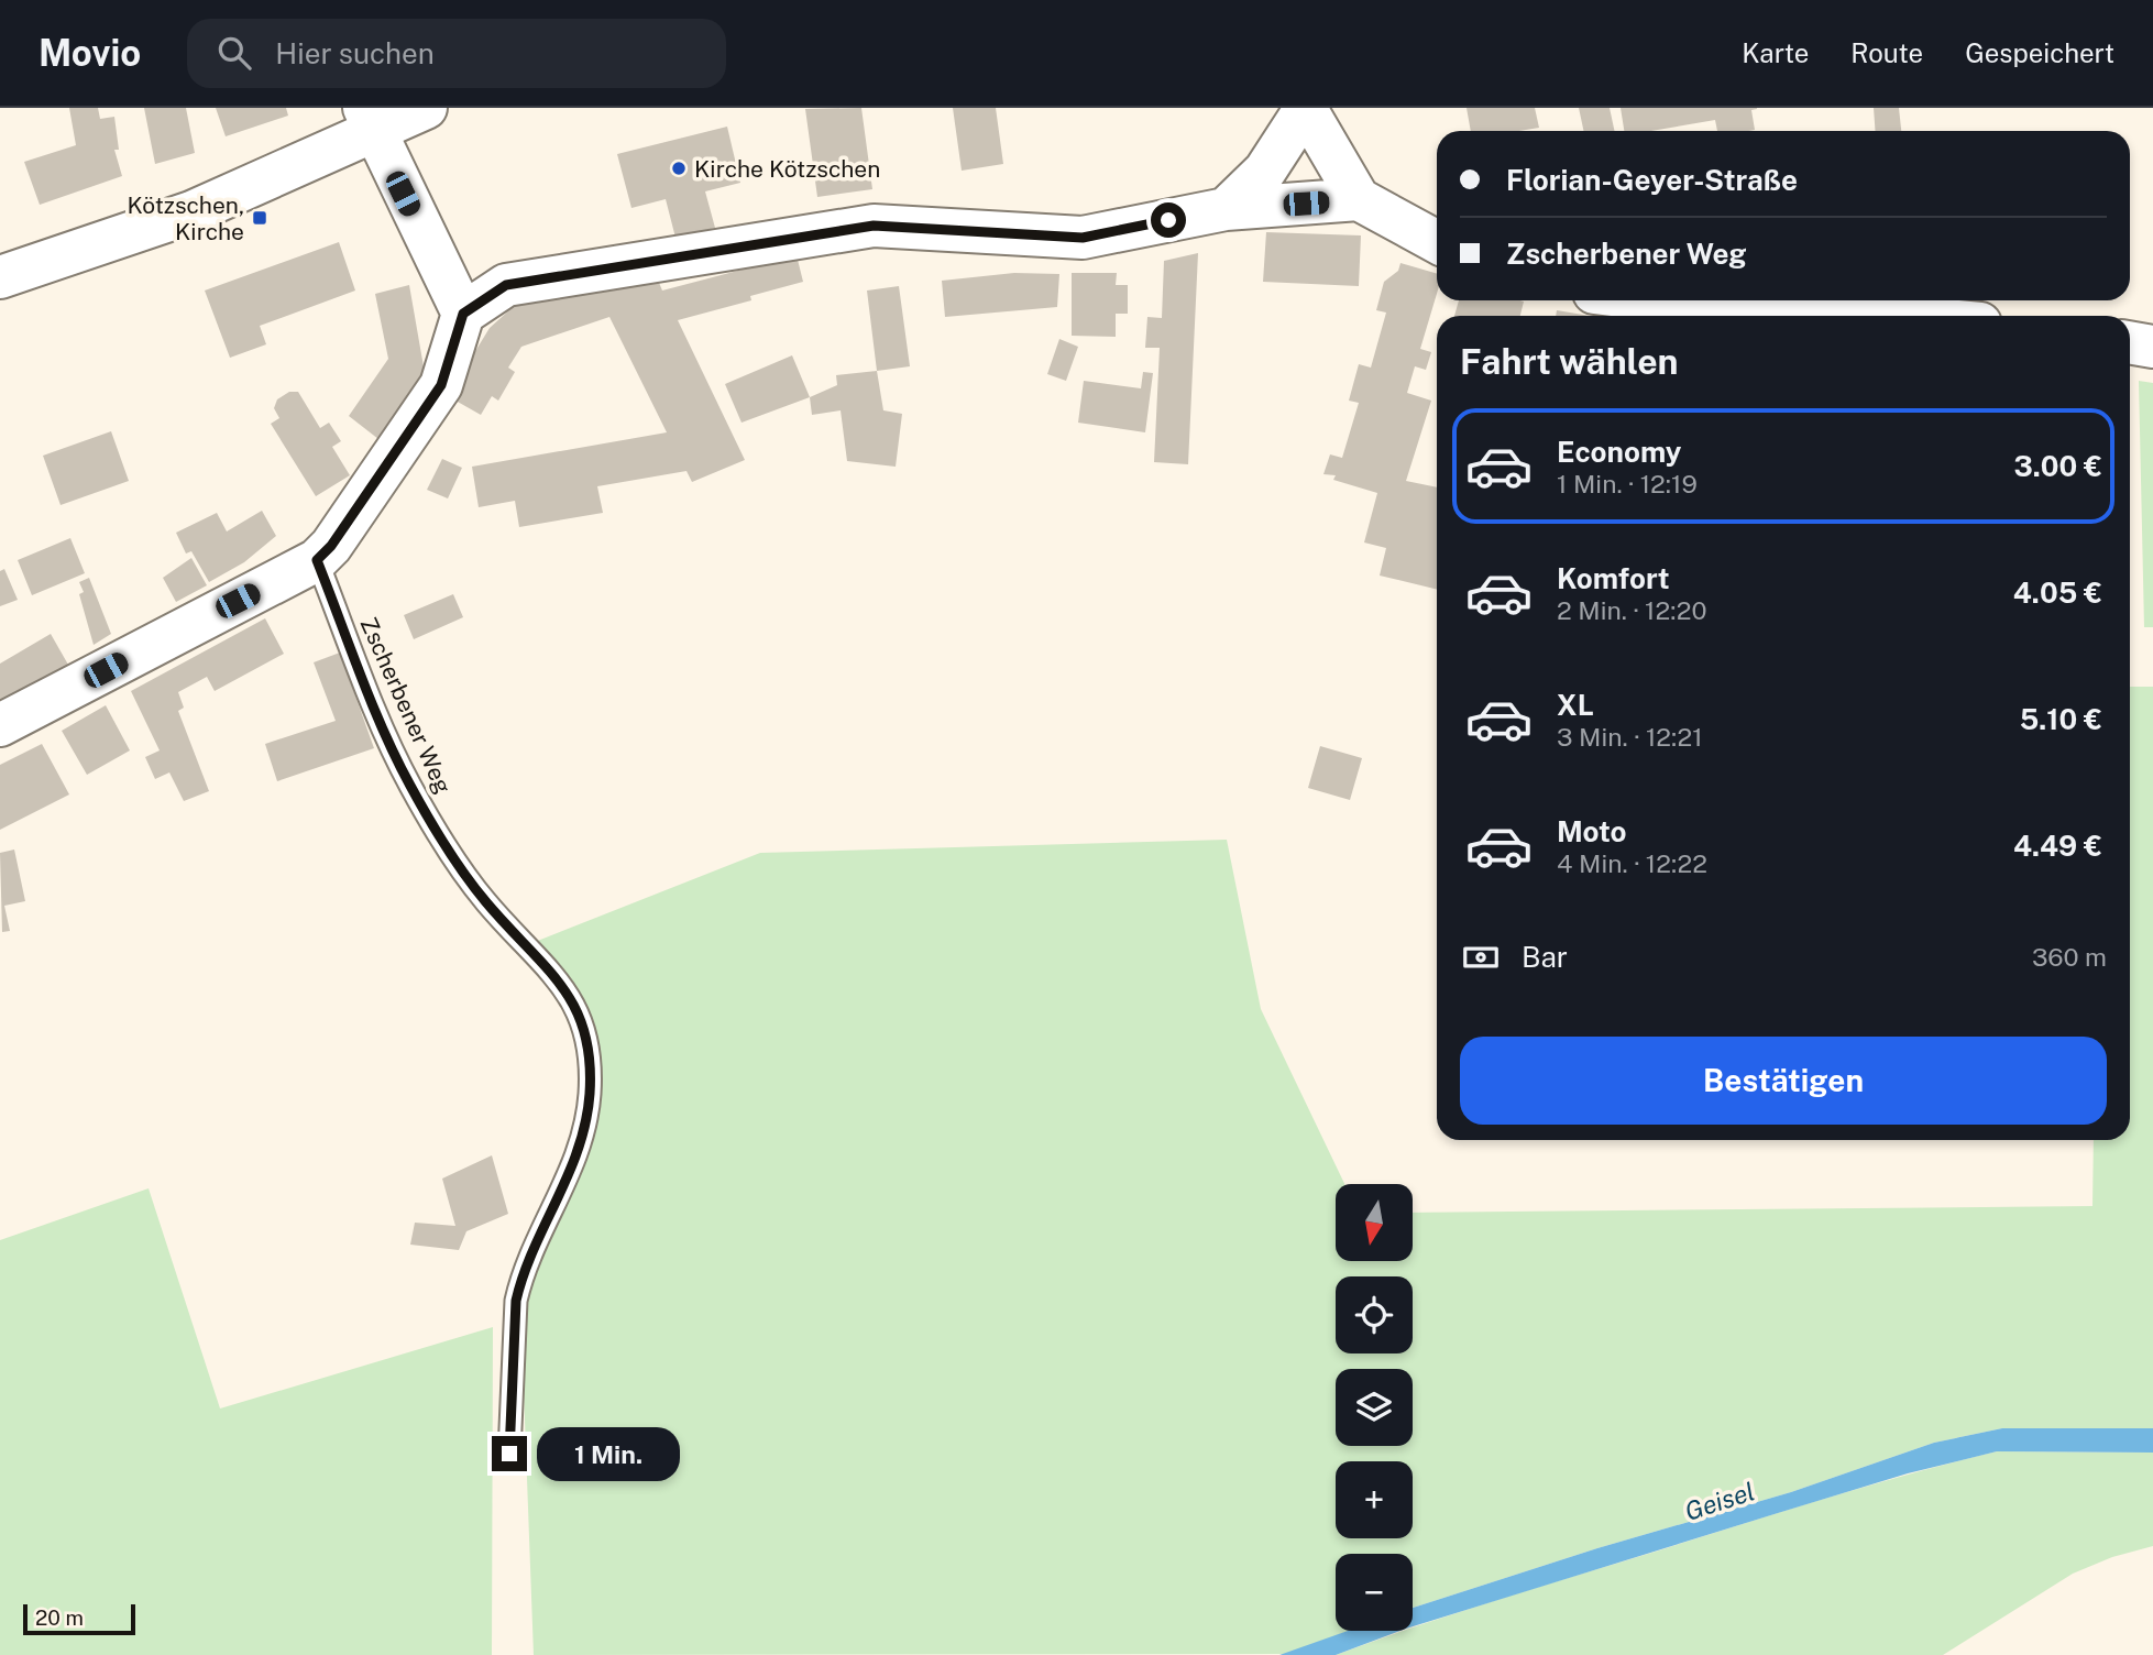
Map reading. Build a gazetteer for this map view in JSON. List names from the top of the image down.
{
  "streets": {
    "lane": ["Zscherbener Weg"]
  },
  "water": ["Geisel"],
  "places": {
    "other": ["Kirche Kötzschen"],
    "transit": ["Kötzschen, Kirche"]
  },
  "scale_bar": "20 m",
  "north": "bottom",
  "page": {
    "header": "Movio",
    "search": "Hier suchen",
    "nav": ["Karte", "Route", "Gespeichert"],
    "banner": ["Florian-Geyer-Straße", "Zscherbener Weg"],
    "heading": "Fahrt wählen",
    "list": [
      {
        "name": "Economy",
        "note": "1 Min. · 12:19",
        "value": "3.00 €"
      },
      {
        "name": "Komfort",
        "note": "2 Min. · 12:20",
        "value": "4.05 €"
      },
      {
        "name": "XL",
        "note": "3 Min. · 12:21",
        "value": "5.10 €"
      },
      {
        "name": "Moto",
        "note": "4 Min. · 12:22",
        "value": "4.49 €"
      }
    ],
    "pay": ["Bar", "360 m"],
    "buttons": "Bestätigen",
    "map_buttons": ["+", "−"],
    "bubble": "1 Min.",
    "scale": "20 m"
  }
}
